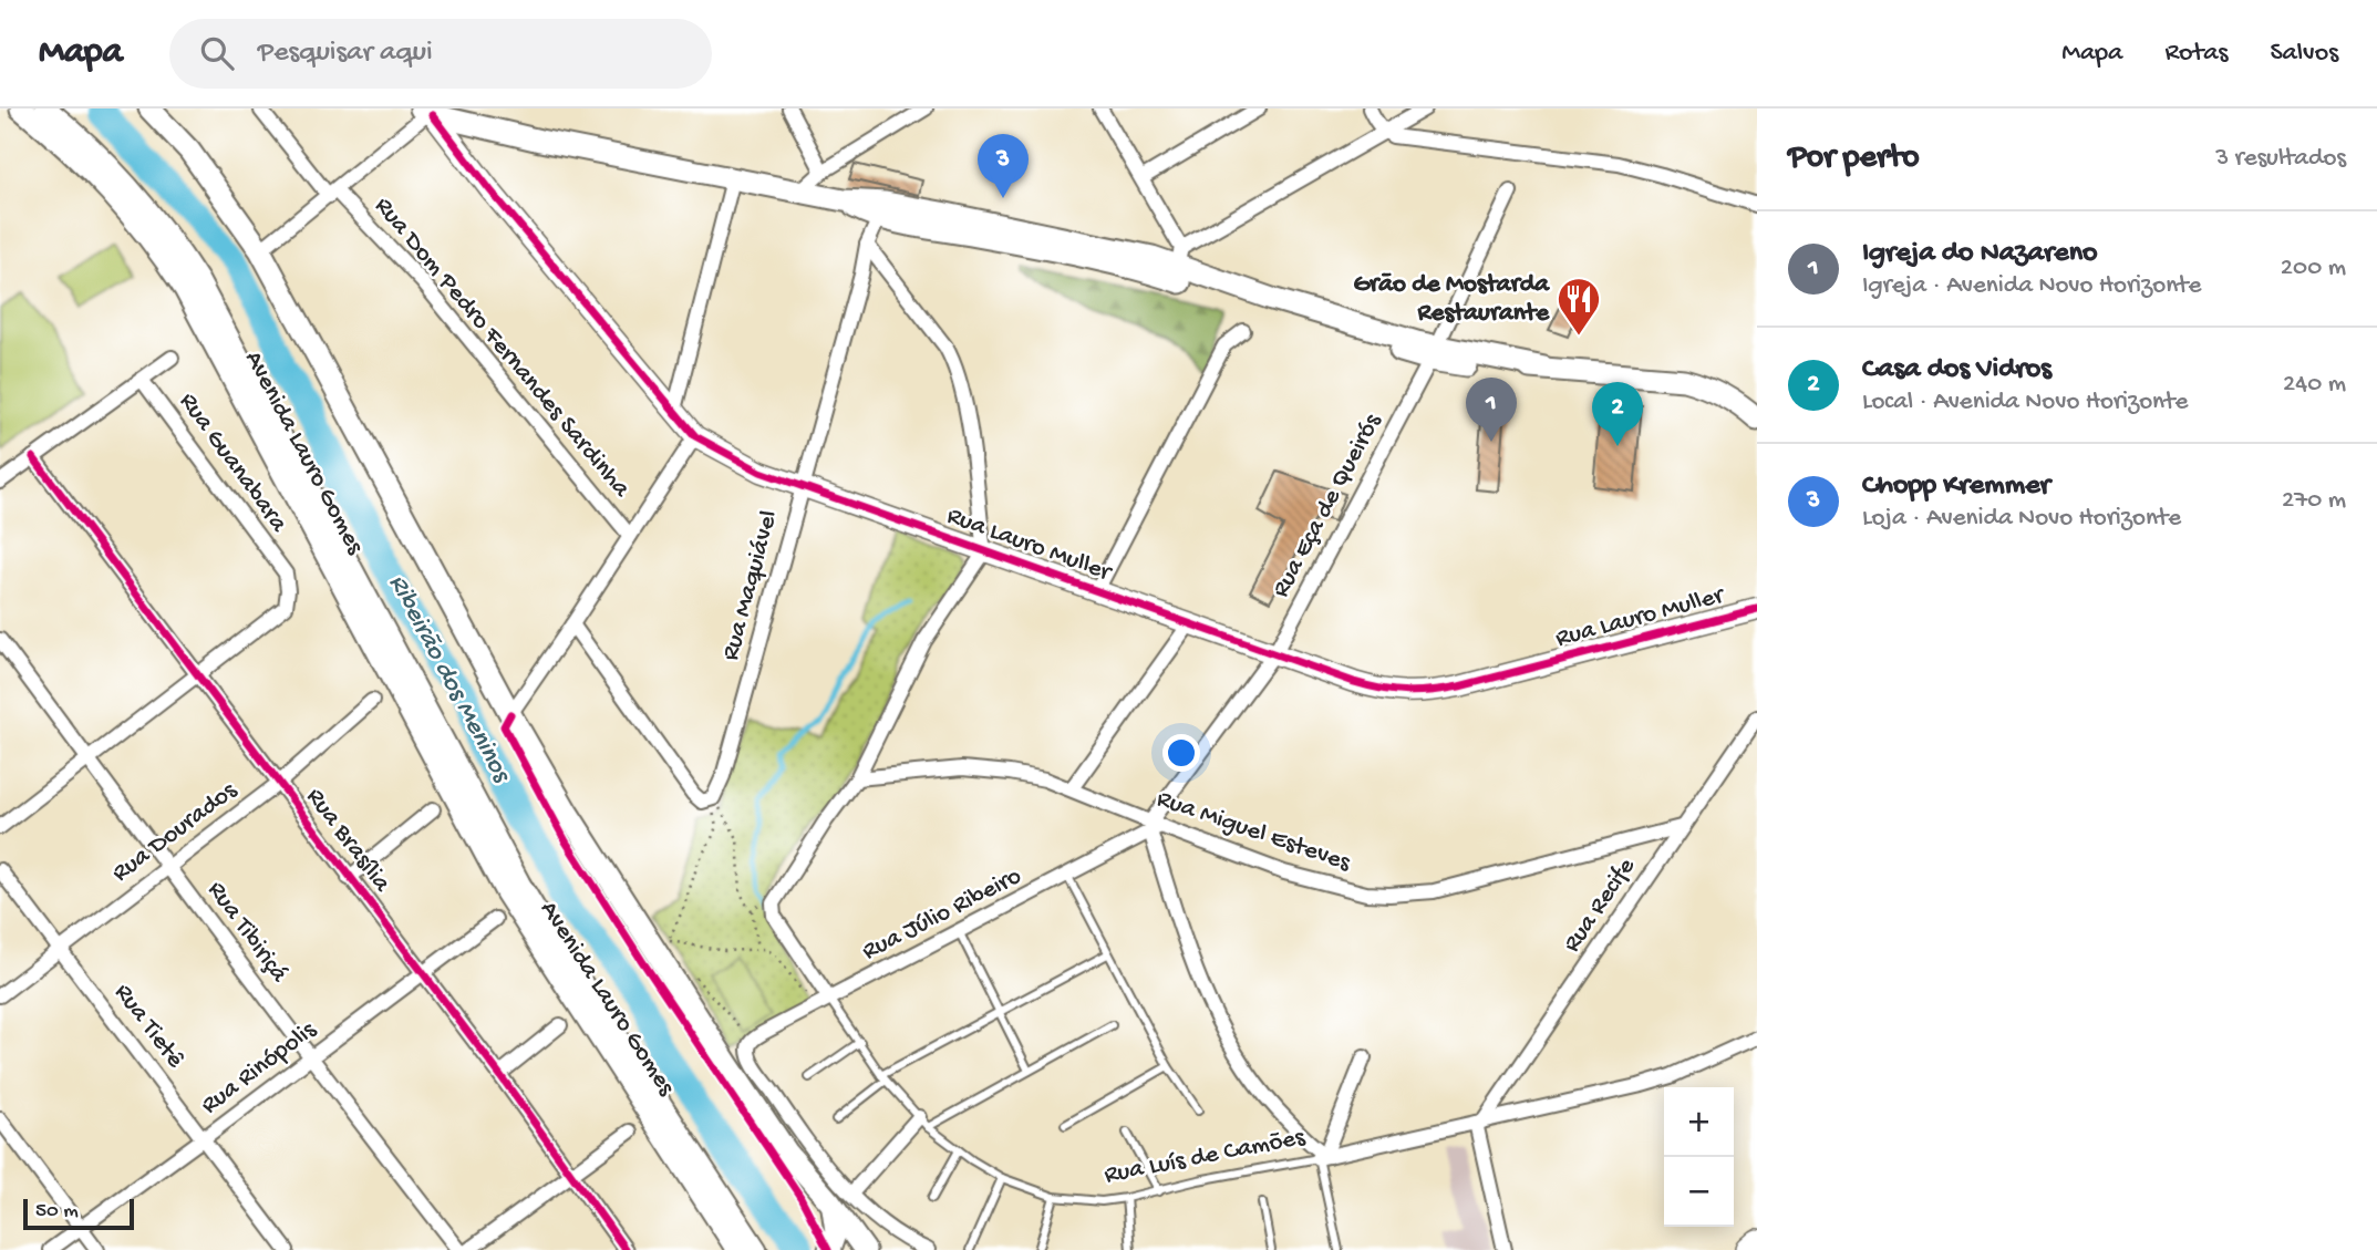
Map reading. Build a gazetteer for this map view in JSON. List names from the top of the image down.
{
  "streets": {
    "main road": ["Avenida Lauro Gomes"],
    "street": [
      "Rua Dom Pedro Fernandes Sardinha",
      "Rua Guanabara",
      "Rua Eça de Queirós",
      "Rua Lauro Muller",
      "Rua Maquiável",
      "Rua Miguel Esteves",
      "Rua Dourados",
      "Rua Brasília",
      "Rua Recife",
      "Rua Júlio Ribeiro",
      "Rua Tibiriçá",
      "Rua Tietê",
      "Rua Rinópolis",
      "Rua Luís de Camões"
    ]
  },
  "crossings": [
    ["Rua Guanabara", "Rua Brasília"],
    ["Rua Eça de Queirós", "Rua Lauro Muller"],
    ["Rua Eça de Queirós", "Rua Miguel Esteves"],
    ["Rua Eça de Queirós", "Rua Júlio Ribeiro"],
    ["Rua Lauro Muller", "Rua Maquiável"],
    ["Rua Miguel Esteves", "Rua Recife"],
    ["Rua Miguel Esteves", "Rua Júlio Ribeiro"],
    ["Rua Miguel Esteves", "Rua Luís de Camões"],
    ["Rua Dourados", "Rua Brasília"],
    ["Rua Dourados", "Rua Tibiriçá"],
    ["Rua Dourados", "Rua Tietê"],
    ["Rua Brasília", "Rua Rinópolis"],
    ["Rua Recife", "Rua Luís de Camões"],
    ["Rua Júlio Ribeiro", "Rua Luís de Camões"],
    ["Rua Tibiriçá", "Rua Rinópolis"],
    ["Rua Tietê", "Rua Rinópolis"]
  ],
  "water": ["Ribeirão dos Meninos"],
  "places": {
    "restaurant": ["Grão de Mostarda Restaurante"]
  },
  "scale_bar": "50 m",
  "page": {
    "header": "Mapa",
    "search": "Pesquisar aqui",
    "nav": ["Mapa", "Rotas", "Salvos"],
    "heading": ["Por perto", "3 resultados"],
    "pins": ["3", "1", "2"],
    "list": [
      {
        "mark": "1",
        "name": "Igreja do Nazareno",
        "note": "Igreja · Avenida Novo Horizonte",
        "value": "200 m"
      },
      {
        "mark": "2",
        "name": "Casa dos Vidros",
        "note": "Local · Avenida Novo Horizonte",
        "value": "240 m"
      },
      {
        "mark": "3",
        "name": "Chopp Kremmer",
        "note": "Loja · Avenida Novo Horizonte",
        "value": "270 m"
      }
    ],
    "map_buttons": ["+", "−"],
    "scale": "50 m"
  }
}
